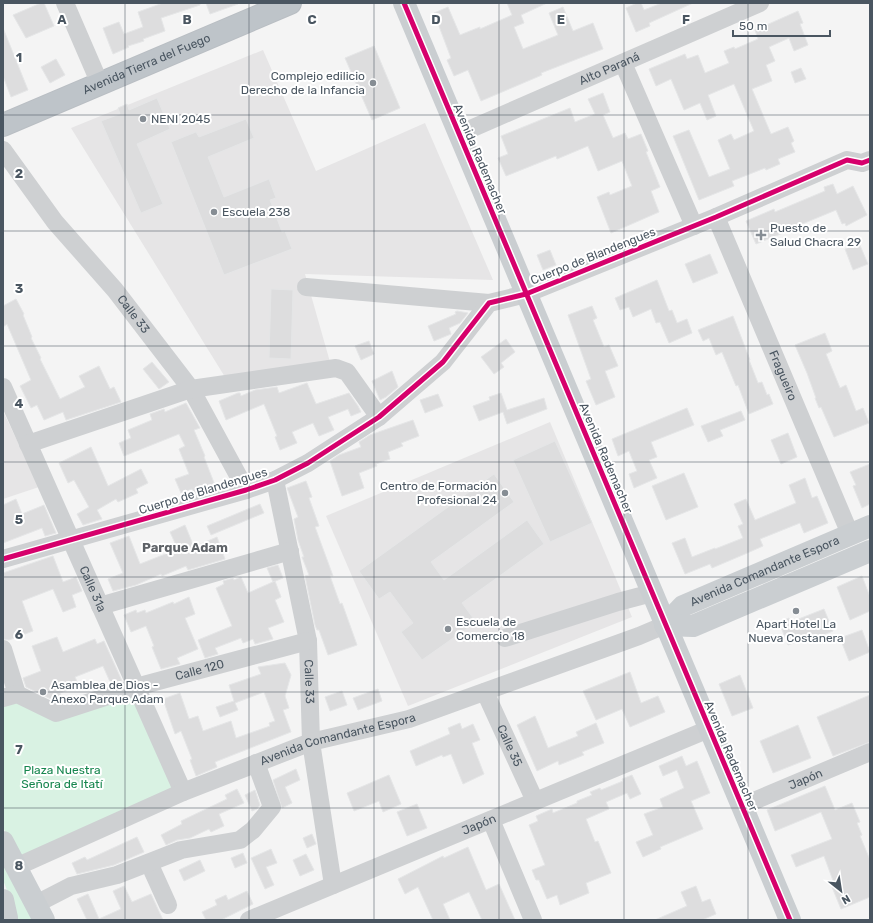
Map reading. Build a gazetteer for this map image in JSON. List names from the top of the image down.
{
  "streets": {
    "highway": ["Avenida Tierra del Fuego"],
    "main road": ["Avenida Rademacher", "Avenida Comandante Espora"],
    "street": [
      "Alto Paraná",
      "Cuerpo de Blandengues",
      "Calle 33",
      "Fragueiro",
      "Calle 31a",
      "Calle 120",
      "Calle 35",
      "Japón"
    ]
  },
  "crossings": [
    ["Alto Paraná", "Avenida Rademacher"],
    ["Avenida Rademacher", "Cuerpo de Blandengues"],
    ["Avenida Rademacher", "Avenida Comandante Espora"],
    ["Avenida Rademacher", "Japón"],
    ["Cuerpo de Blandengues", "Calle 33"],
    ["Cuerpo de Blandengues", "Fragueiro"],
    ["Cuerpo de Blandengues", "Calle 31a"],
    ["Calle 33", "Avenida Comandante Espora"],
    ["Calle 33", "Calle 120"],
    ["Calle 33", "Japón"],
    ["Fragueiro", "Avenida Comandante Espora"],
    ["Avenida Comandante Espora", "Calle 31a"],
    ["Avenida Comandante Espora", "Calle 35"],
    ["Calle 31a", "Calle 120"],
    ["Calle 35", "Japón"]
  ],
  "districts": ["Parque Adam"],
  "parks": ["Plaza Nuestra Señora de Itatí"],
  "places": {
    "other": [
      "Complejo edilicio Derecho de la Infancia",
      "NENI 2045",
      "Escuela 238",
      "Centro de Formación Profesional 24",
      "Apart Hotel La Nueva Costanera",
      "Escuela de Comercio 18",
      "Asamblea de Dios - Anexo Parque Adam"
    ],
    "health": ["Puesto de Salud Chacra 29"]
  },
  "scale_bar": "50 m",
  "north": "bottom right",
  "grid": {
    "columns": [
      "A",
      "B",
      "C",
      "D",
      "E",
      "F"
    ],
    "rows": [
      "1",
      "2",
      "3",
      "4",
      "5",
      "6",
      "7",
      "8"
    ]
  }
}
